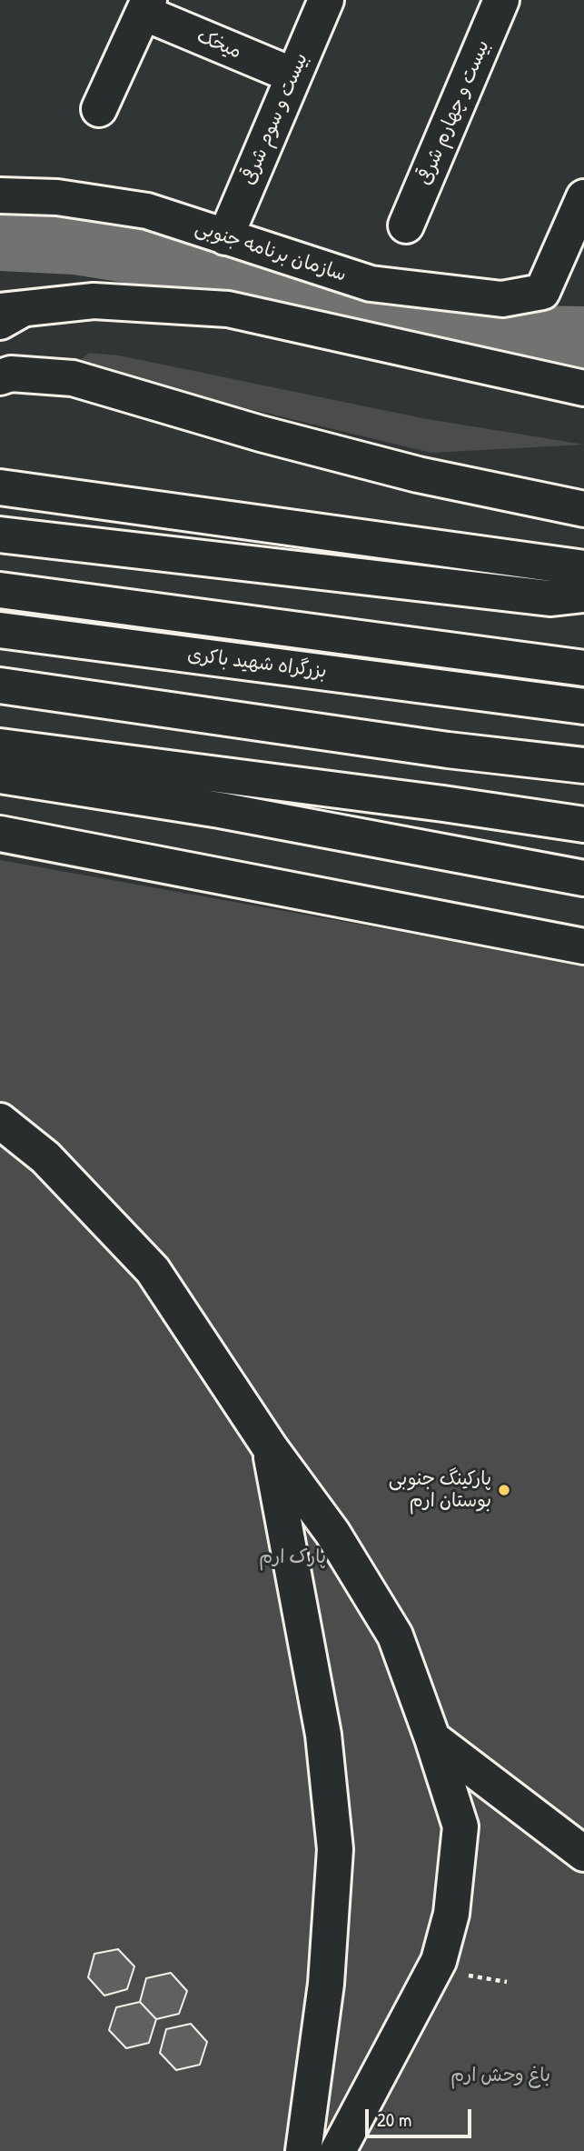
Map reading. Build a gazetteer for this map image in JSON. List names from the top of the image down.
{
  "streets": {
    "main road": [
      "میخک",
      "بیست و چهارم شرقی",
      "بیست و سوم شرقی",
      "سازمان برنامه جنوبی",
      "بزرگراه شهید باکری"
    ]
  },
  "crossings": [
    ["میخک", "بیست و سوم شرقی"],
    ["بیست و سوم شرقی", "سازمان برنامه جنوبی"]
  ],
  "parks": ["پارک ارم", "باغ وحش ارم"],
  "places": ["پارکینگ جنوبی بوستان ارم"],
  "scale_bar": "20 m"
}
